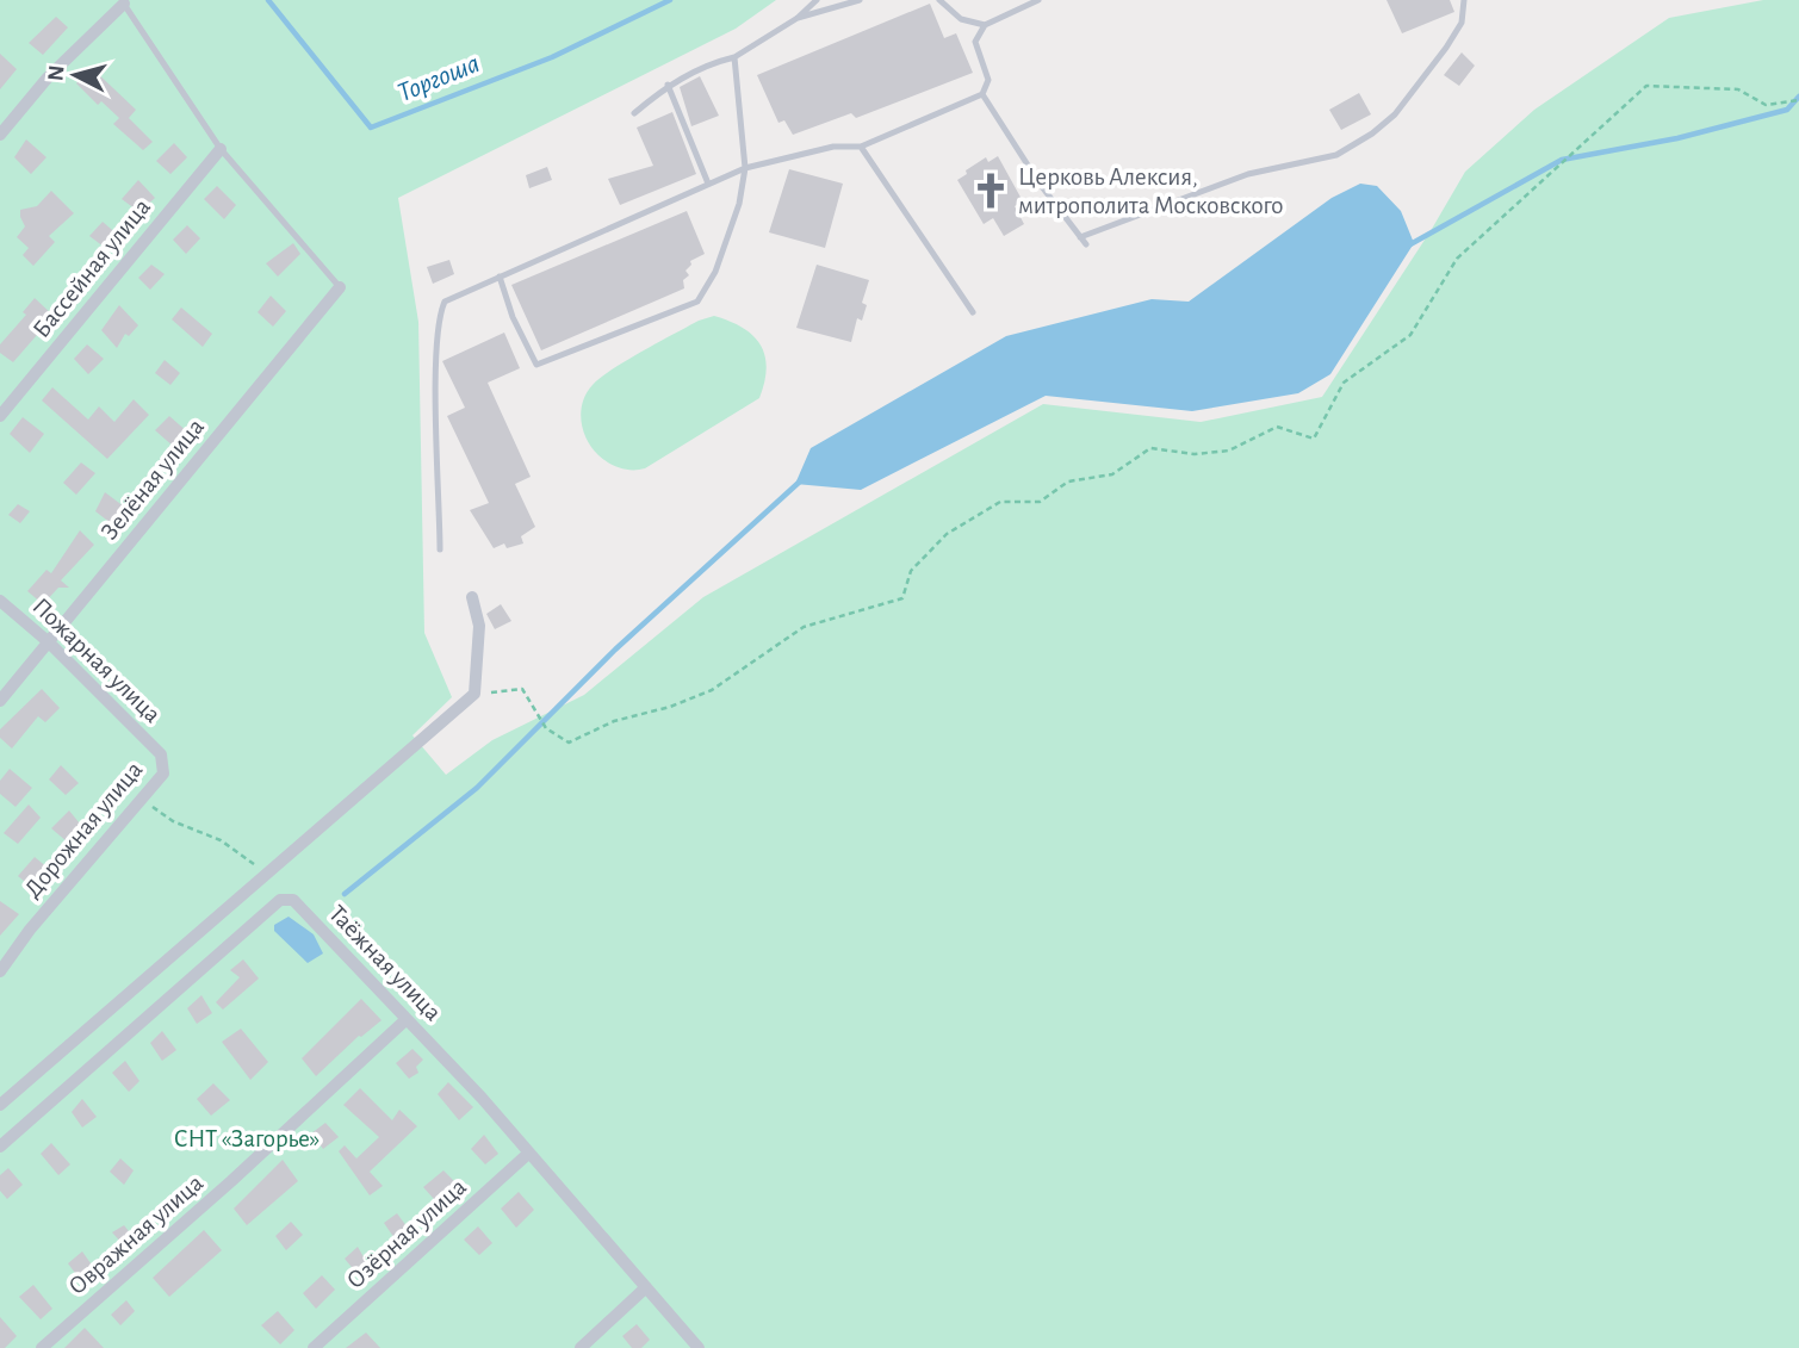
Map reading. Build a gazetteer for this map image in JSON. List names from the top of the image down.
{
  "streets": {
    "street": [
      "Бассейная улица",
      "Зелёная улица",
      "Пожарная улица",
      "Дорожная улица",
      "Таёжная улица",
      "Озёрная улица",
      "Овражная улица"
    ]
  },
  "crossings": [
    ["Зелёная улица", "Пожарная улица"],
    ["Пожарная улица", "Дорожная улица"],
    ["Таёжная улица", "Озёрная улица"],
    ["Таёжная улица", "Овражная улица"]
  ],
  "water": ["Торгоша"],
  "parks": ["СНТ «Загорье»"],
  "places": {
    "church": ["Церковь Алексия, митрополита Московского"]
  },
  "north": "left"
}
